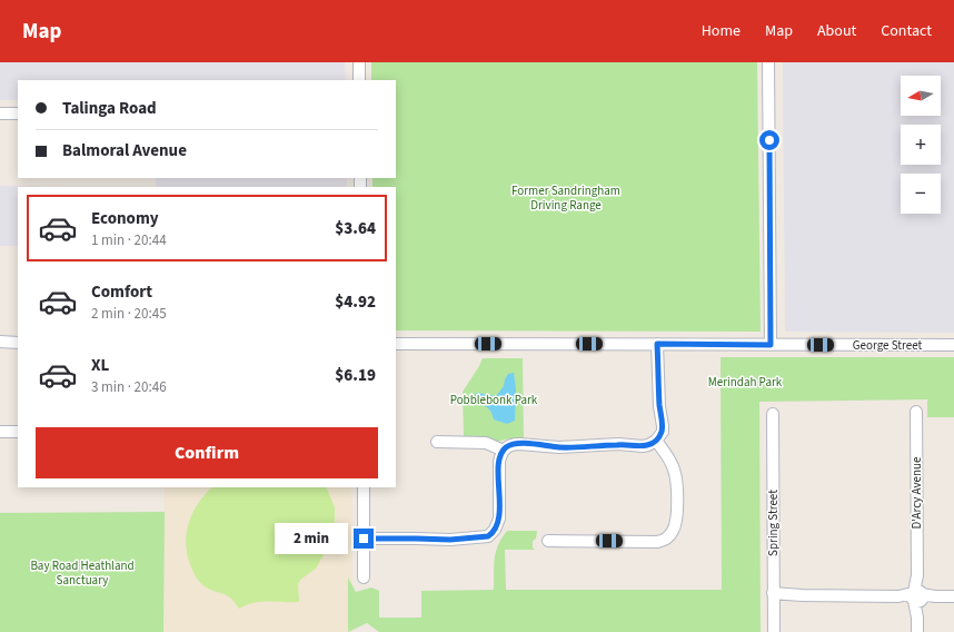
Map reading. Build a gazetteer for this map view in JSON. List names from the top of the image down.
{
  "streets": {
    "street": ["George Street", "D'Arcy Avenue", "Spring Street"]
  },
  "parks": [
    "Former Sandringham Driving Range",
    "Merindah Park",
    "Pobblebonk Park",
    "Bay Road Heathland Sanctuary"
  ],
  "north": "left",
  "page": {
    "header": "Map",
    "nav": [
      "Home",
      "Map",
      "About",
      "Contact"
    ],
    "map_buttons": ["+", "−"],
    "banner": ["Talinga Road", "Balmoral Avenue"],
    "list": [
      {
        "name": "Economy",
        "note": "1 min · 20:44",
        "value": "$3.64"
      },
      {
        "name": "Comfort",
        "note": "2 min · 20:45",
        "value": "$4.92"
      },
      {
        "name": "XL",
        "note": "3 min · 20:46",
        "value": "$6.19"
      }
    ],
    "buttons": "Confirm",
    "bubble": "2 min"
  }
}
